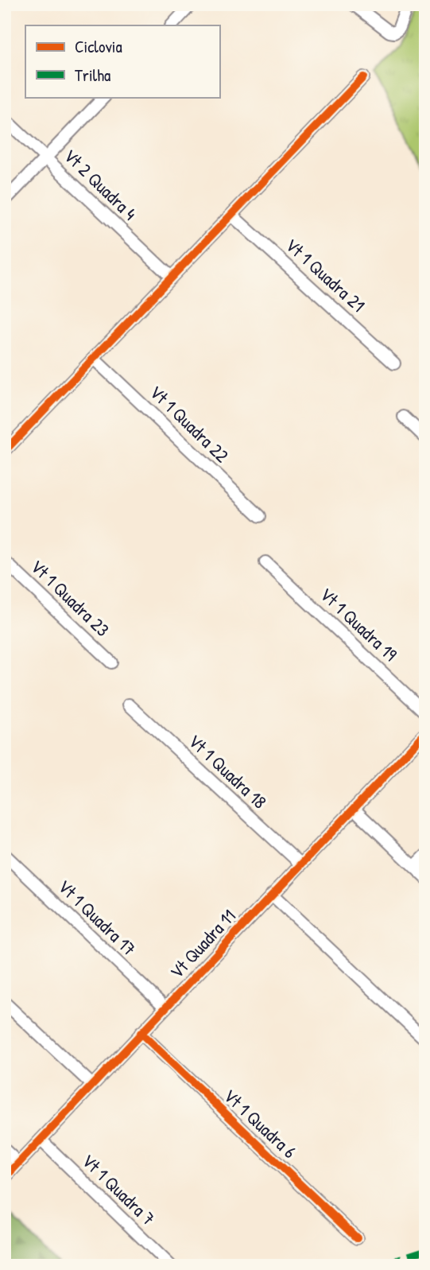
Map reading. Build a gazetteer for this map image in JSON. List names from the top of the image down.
{
  "streets": {
    "street": [
      "Vt 2 Quadra 4",
      "Vt 1 Quadra 21",
      "Vt 1 Quadra 22",
      "Vt 1 Quadra 23",
      "Vt 1 Quadra 19",
      "Vt 1 Quadra 18",
      "Vt 1 Quadra 17",
      "Vt Quadra 11",
      "Vt 1 Quadra 6",
      "Vt 1 Quadra 7"
    ]
  },
  "crossings": [
    ["Vt 1 Quadra 18", "Vt Quadra 11"],
    ["Vt 1 Quadra 17", "Vt Quadra 11"],
    ["Vt Quadra 11", "Vt 1 Quadra 6"],
    ["Vt Quadra 11", "Vt 1 Quadra 7"]
  ],
  "legend": ["Ciclovia", "Trilha"]
}
